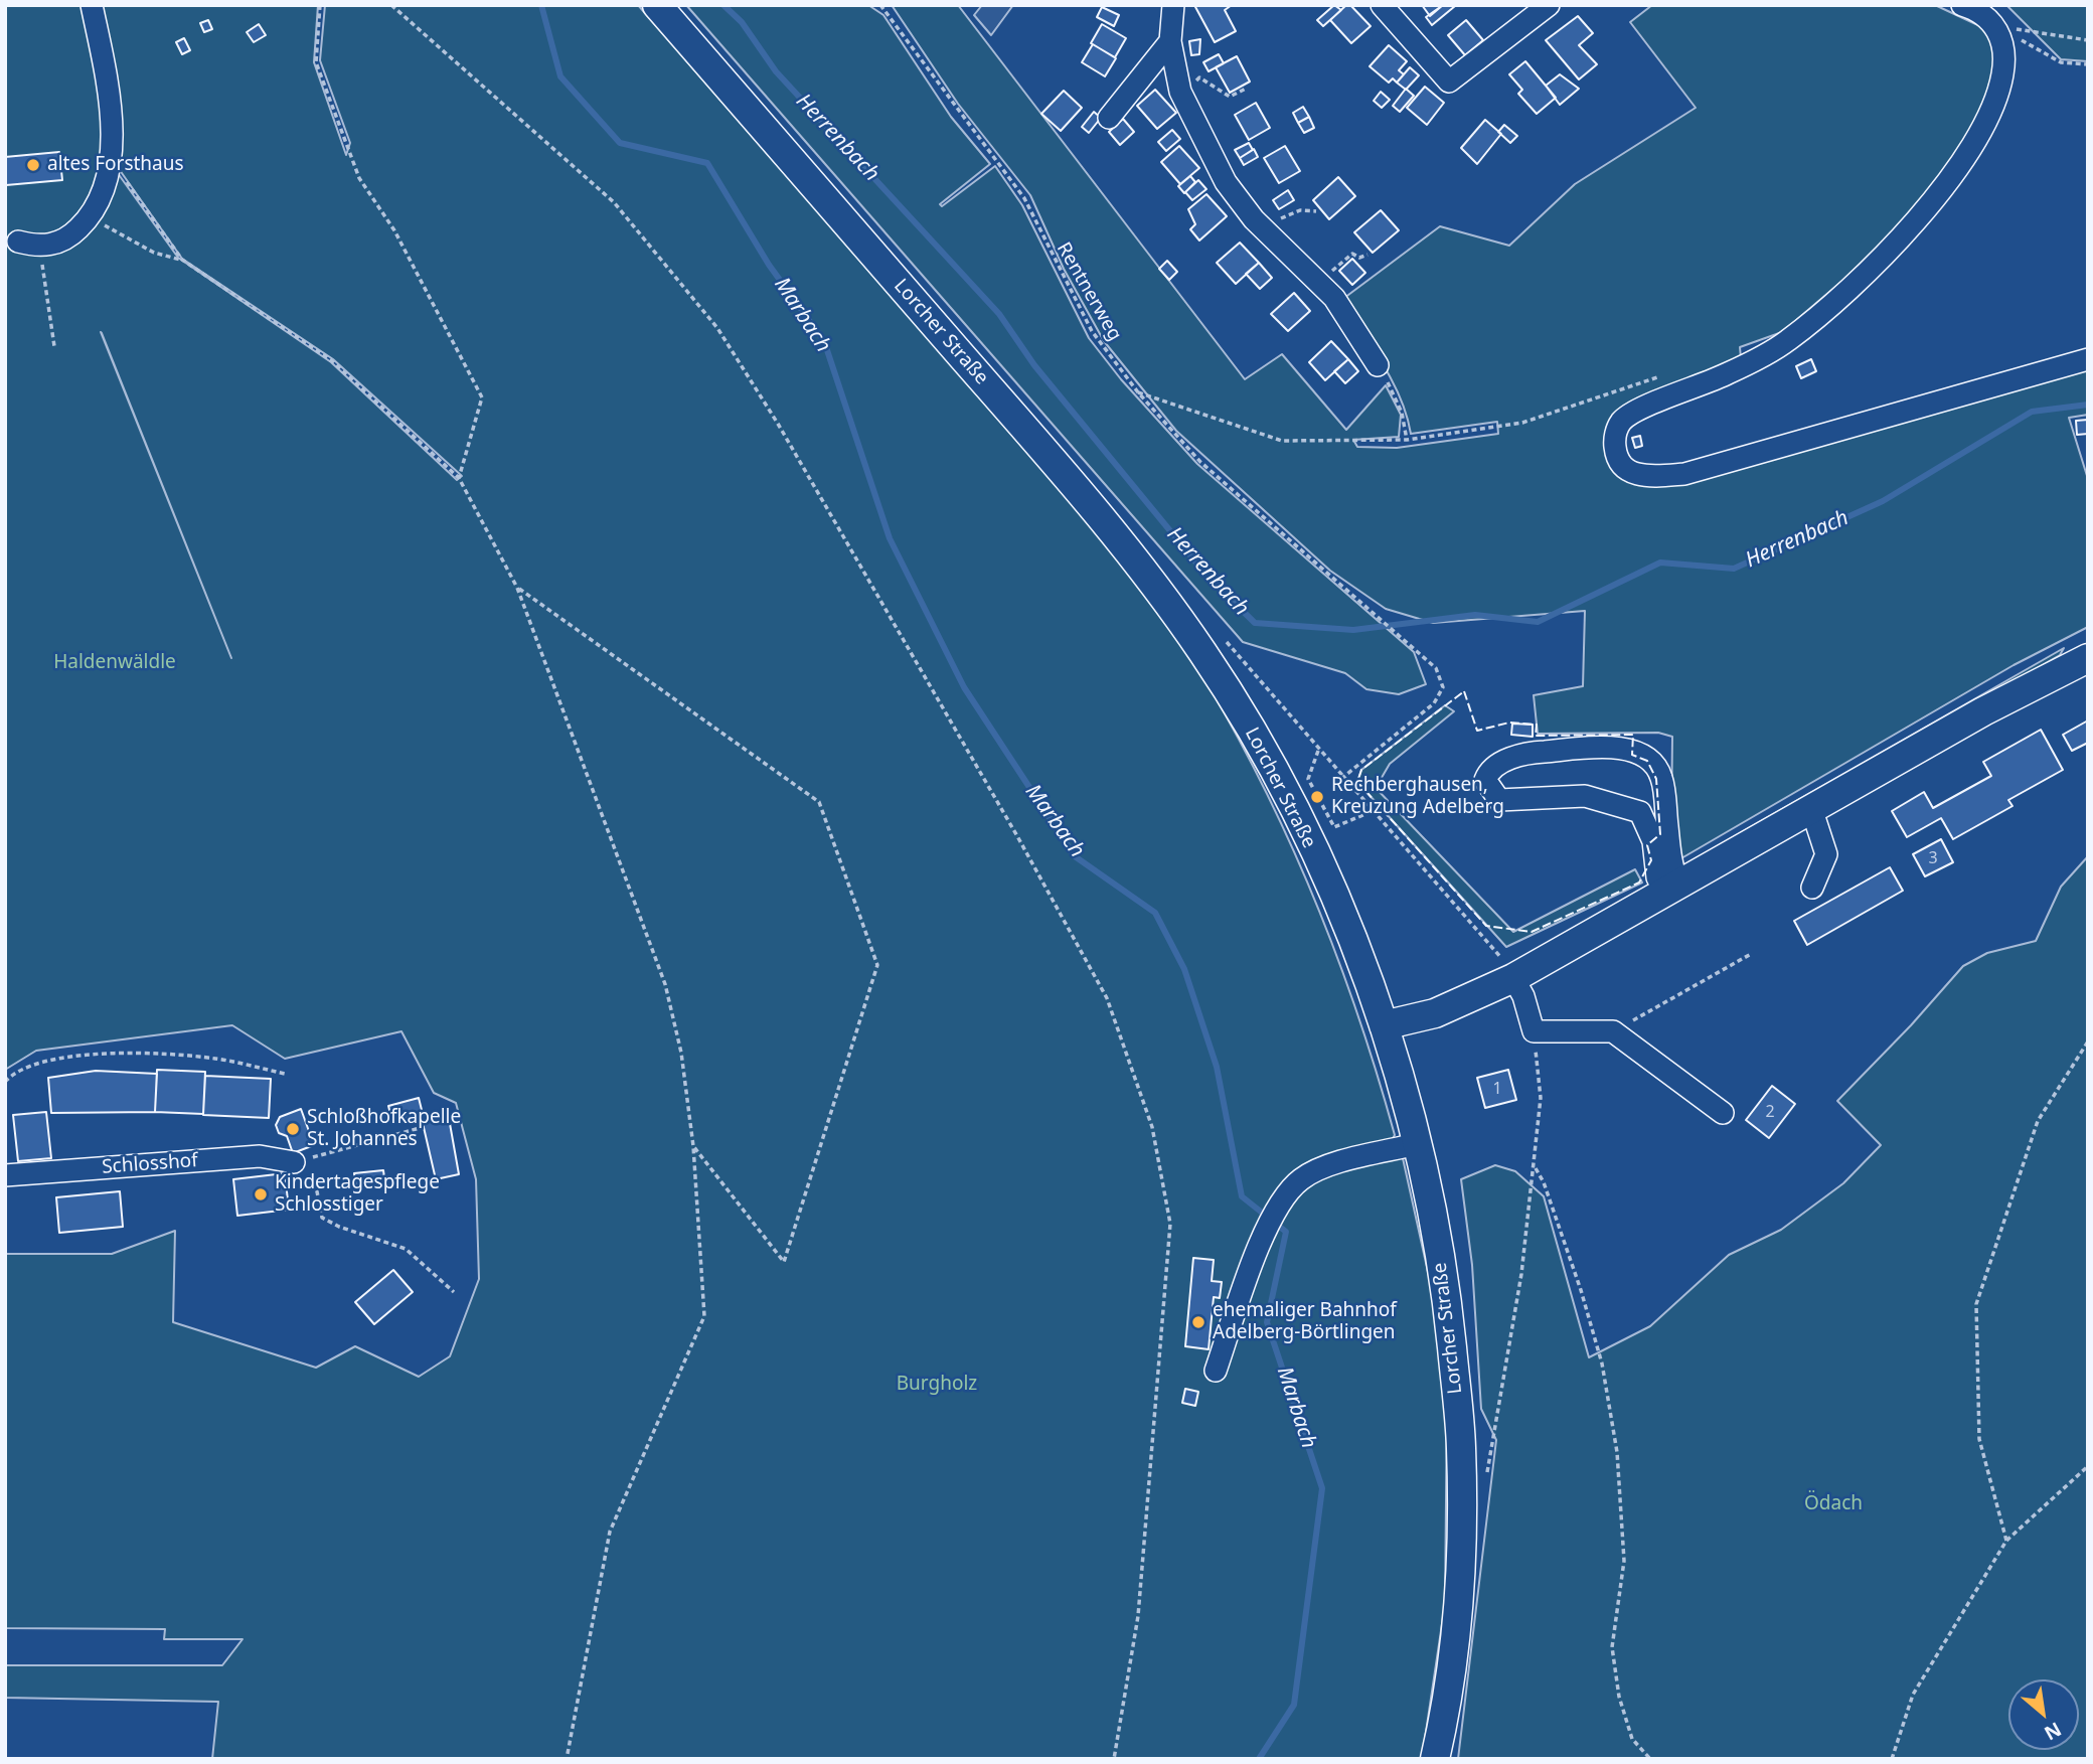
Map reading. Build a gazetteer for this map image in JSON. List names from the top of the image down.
{
  "streets": {
    "main road": ["Lorcher Straße"],
    "street": ["Schlosshof"],
    "path": ["Rentnerweg"]
  },
  "water": ["Herrenbach", "Marbach"],
  "parks": ["Haldenwäldle", "Burgholz", "Ödach"],
  "places": [
    "altes Forsthaus",
    "Rechberghausen, Kreuzung Adelberg",
    "Schloßhofkapelle St. Johannes",
    "Kindertagespflege Schlosstiger",
    "ehemaliger Bahnhof Adelberg-Börtlingen"
  ],
  "house_numbers": ["3", "1", "2"],
  "north": "bottom right"
}
